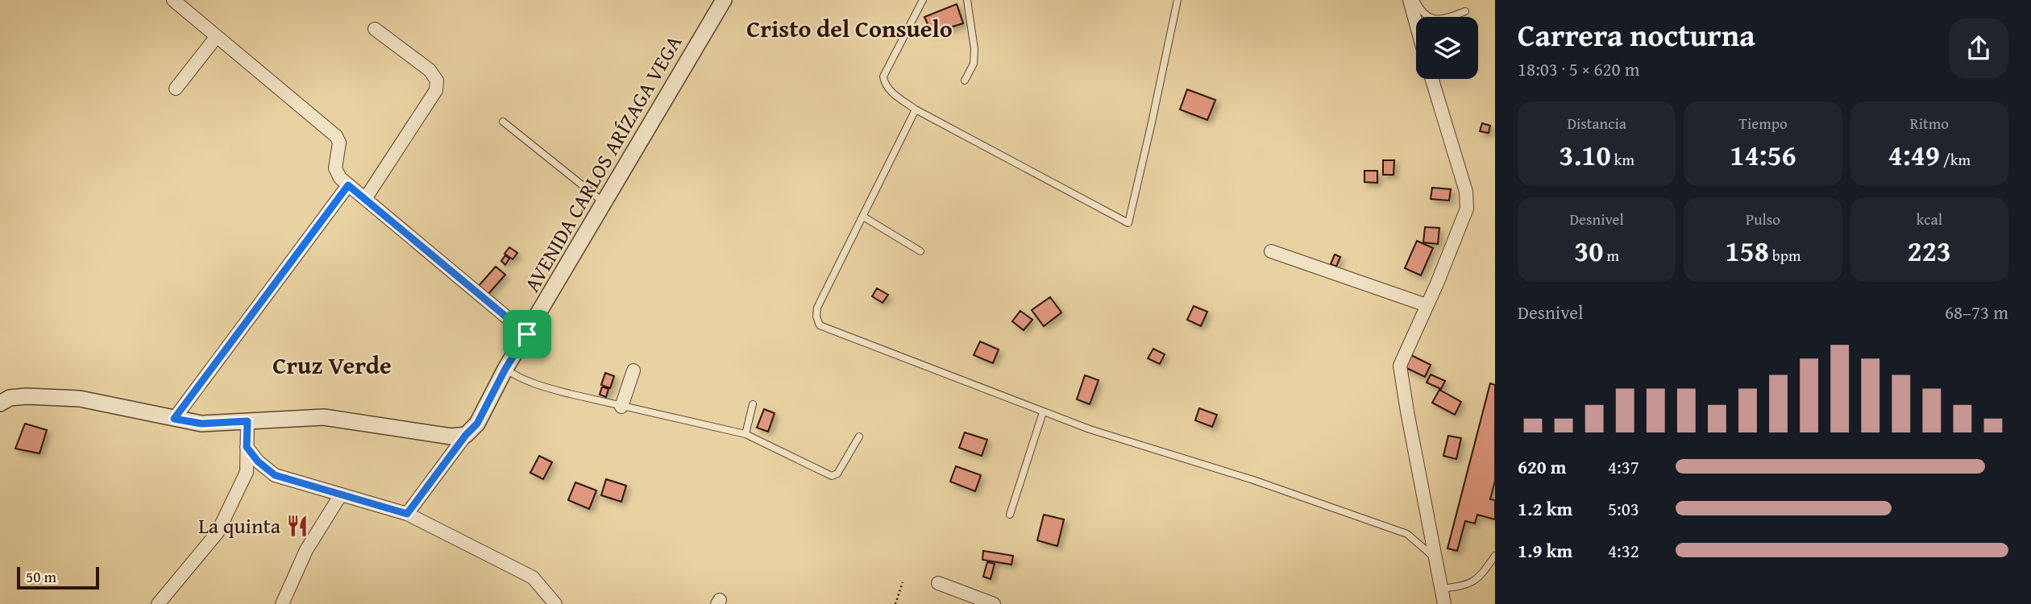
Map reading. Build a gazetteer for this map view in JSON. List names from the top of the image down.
{
  "streets": {
    "street": ["AVENIDA CARLOS ARÍZAGA VEGA"]
  },
  "districts": ["Cristo del Consuelo", "Cruz Verde"],
  "places": {
    "restaurant": ["La quinta"]
  },
  "scale_bar": "50 m",
  "page": {
    "heading": ["Carrera nocturna", "18:03 · 5 × 620 m"],
    "stats": [
      ["Distancia", "3.10 km"],
      ["Tiempo", "14:56"],
      ["Ritmo", "4:49 /km"],
      ["Desnivel", "30 m"],
      ["Pulso", "158 bpm"],
      ["kcal", "223"]
    ],
    "chart": ["Desnivel", "68–73 m"],
    "list": [
      {
        "name": "620 m",
        "note": "4:37"
      },
      {
        "name": "1.2 km",
        "note": "5:03"
      },
      {
        "name": "1.9 km",
        "note": "4:32"
      }
    ],
    "scale": "50 m"
  }
}
